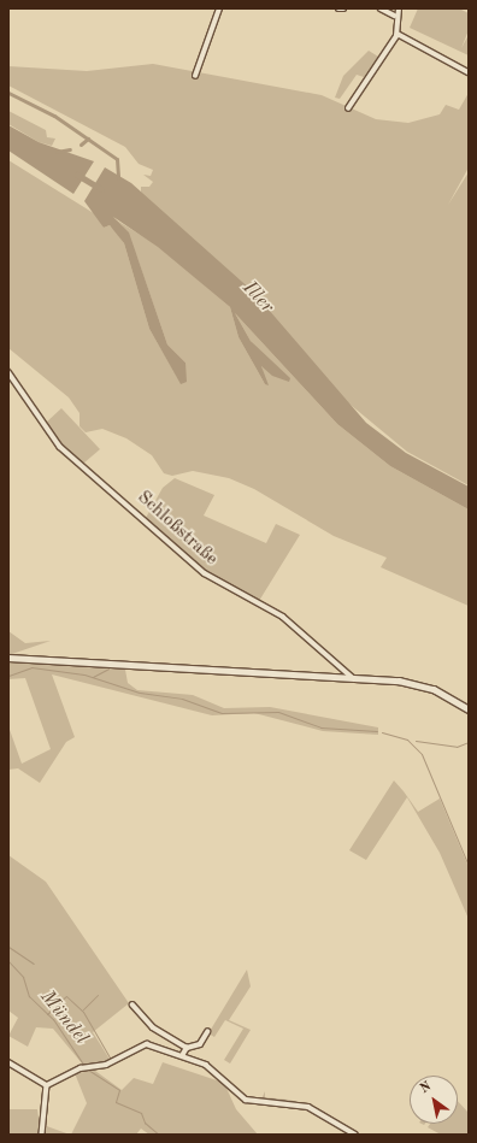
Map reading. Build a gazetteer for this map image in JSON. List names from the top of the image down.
{
  "streets": {
    "street": ["Schloßstraße"]
  },
  "water": ["Iller", "Mündel"],
  "north": "top left"
}
